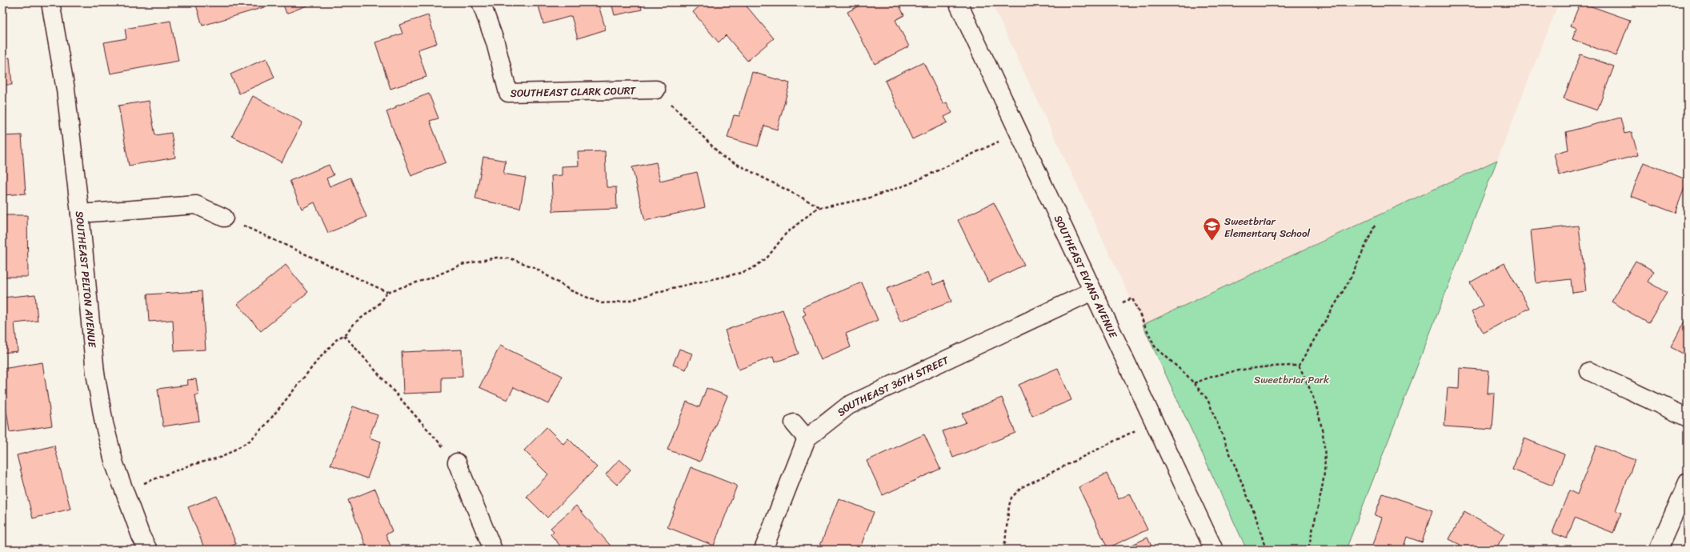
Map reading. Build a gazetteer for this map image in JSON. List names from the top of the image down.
{
  "streets": {
    "street": [
      "SOUTHEAST CLARK COURT",
      "SOUTHEAST EVANS AVENUE",
      "SOUTHEAST PELTON AVENUE",
      "SOUTHEAST 36TH STREET"
    ]
  },
  "crossings": [
    ["SOUTHEAST EVANS AVENUE", "SOUTHEAST 36TH STREET"]
  ],
  "parks": ["Sweetbriar Park"],
  "places": {
    "school or university": ["Sweetbriar Elementary School"]
  }
}
